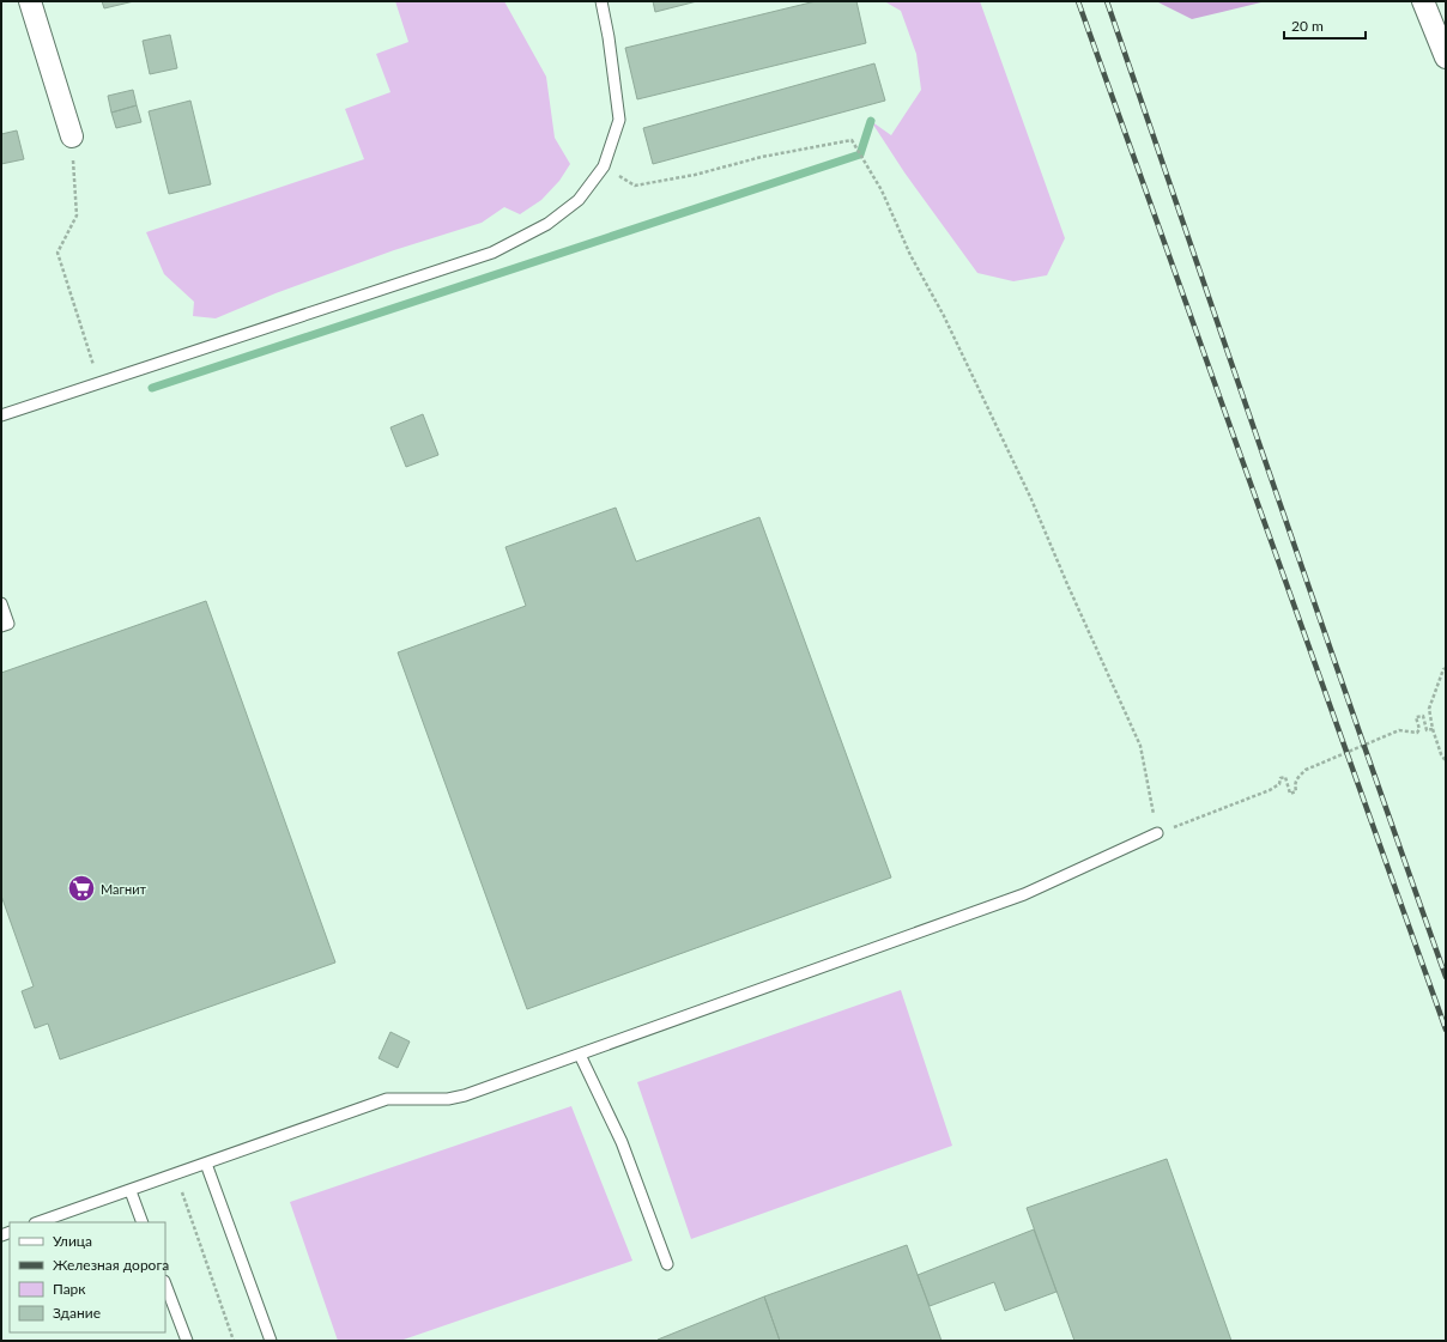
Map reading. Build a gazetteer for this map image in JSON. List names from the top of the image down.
{
  "places": {
    "supermarket": ["Магнит"]
  },
  "legend": [
    "Улица",
    "Железная дорога",
    "Парк",
    "Здание"
  ],
  "scale_bar": "20 m"
}
